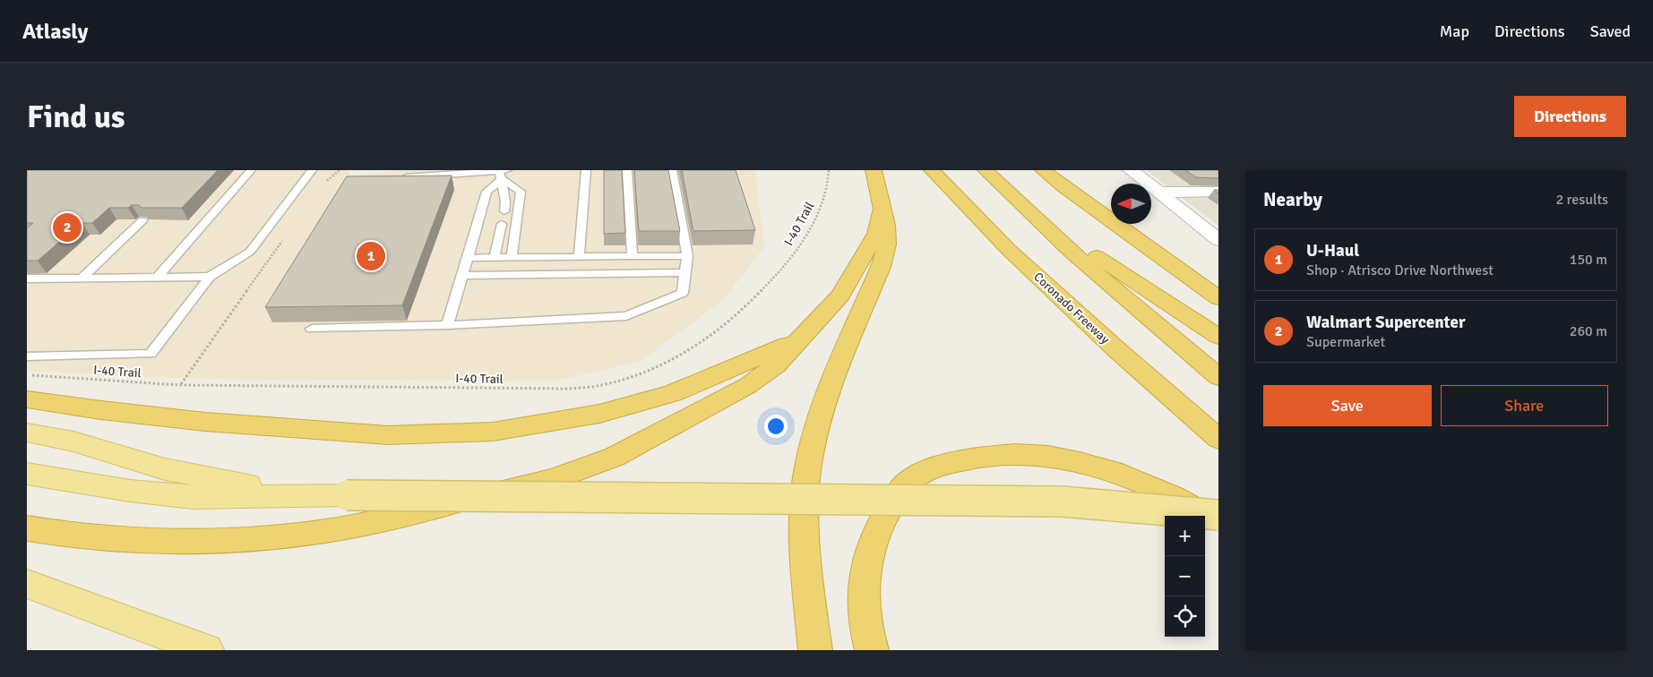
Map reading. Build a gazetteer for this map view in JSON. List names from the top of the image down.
{
  "streets": {
    "highway": ["Coronado Freeway"],
    "path": ["I-40 Trail"]
  },
  "north": "left",
  "page": {
    "header": "Atlasly",
    "nav": ["Map", "Directions", "Saved"],
    "buttons": [
      "Directions",
      ["Save", "Share"]
    ],
    "title": "Find us",
    "heading": ["Nearby", "2 results"],
    "pins": ["2", "1"],
    "list": [
      {
        "mark": "1",
        "name": "U-Haul",
        "note": "Shop · Atrisco Drive Northwest",
        "value": "150 m"
      },
      {
        "mark": "2",
        "name": "Walmart Supercenter",
        "note": "Supermarket",
        "value": "260 m"
      }
    ],
    "map_buttons": ["+", "−"]
  }
}
